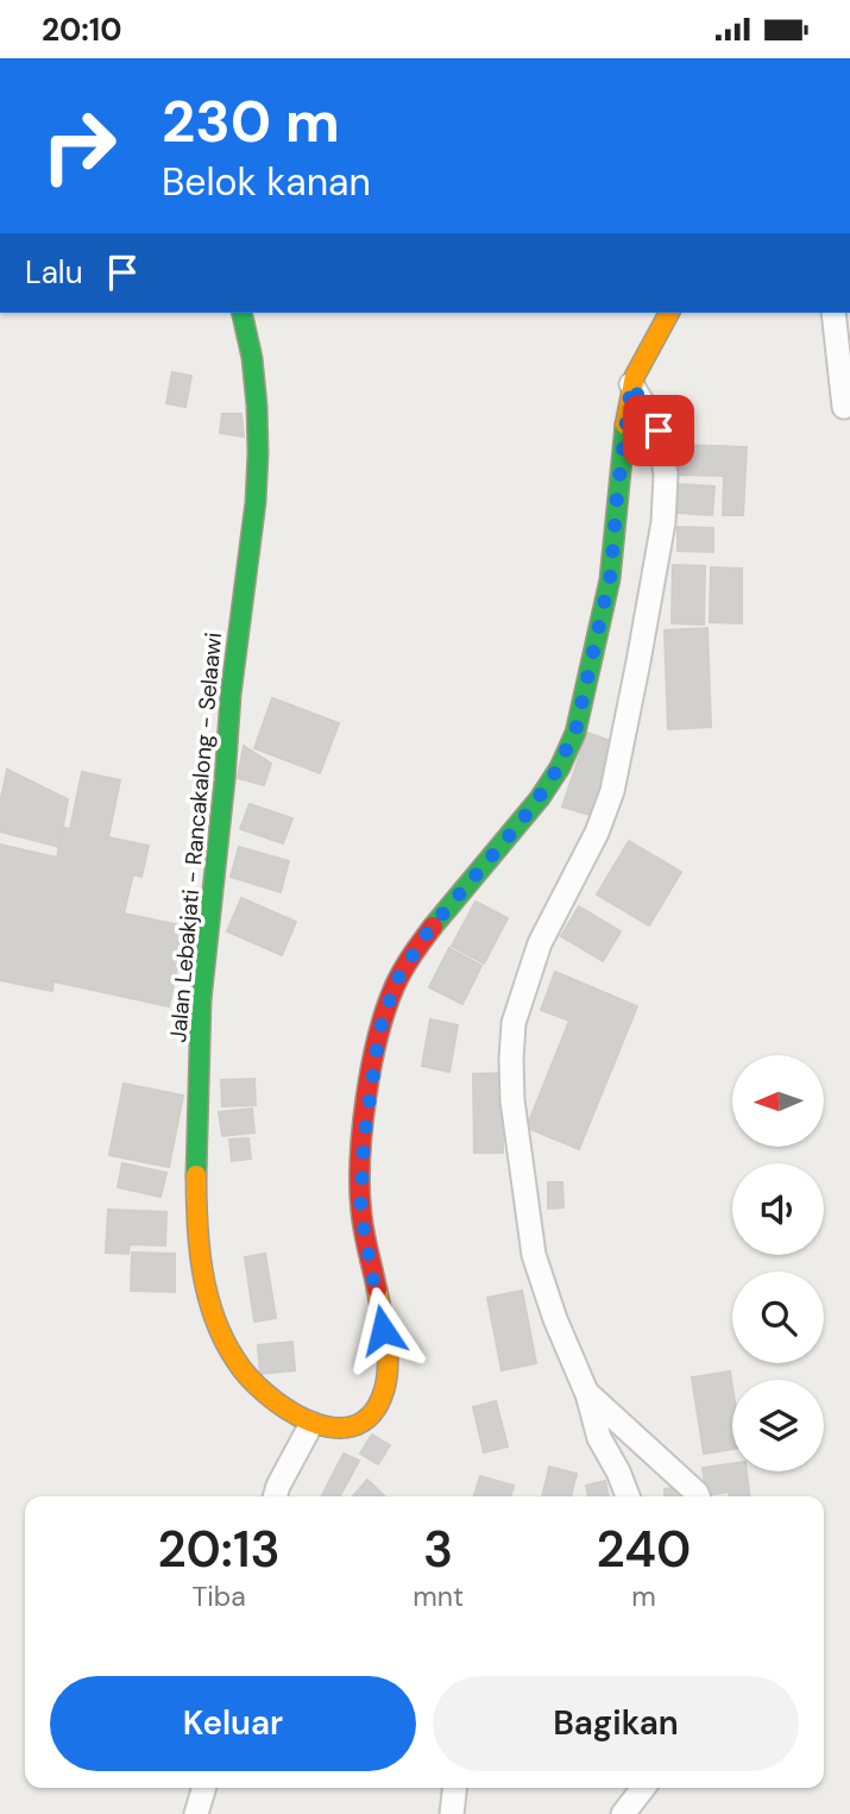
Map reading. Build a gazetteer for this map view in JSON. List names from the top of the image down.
{
  "streets": {
    "main road": ["Jalan Lebakjati - Rancakalong - Selaawi"]
  },
  "north": "left",
  "page": {
    "status": "20:10",
    "turn": ["230 m", "Belok kanan"],
    "then": "Lalu",
    "eta": [
      "20:13",
      "Tiba",
      "3",
      "mnt",
      "240",
      "m"
    ],
    "buttons": ["Keluar", "Bagikan"]
  }
}
